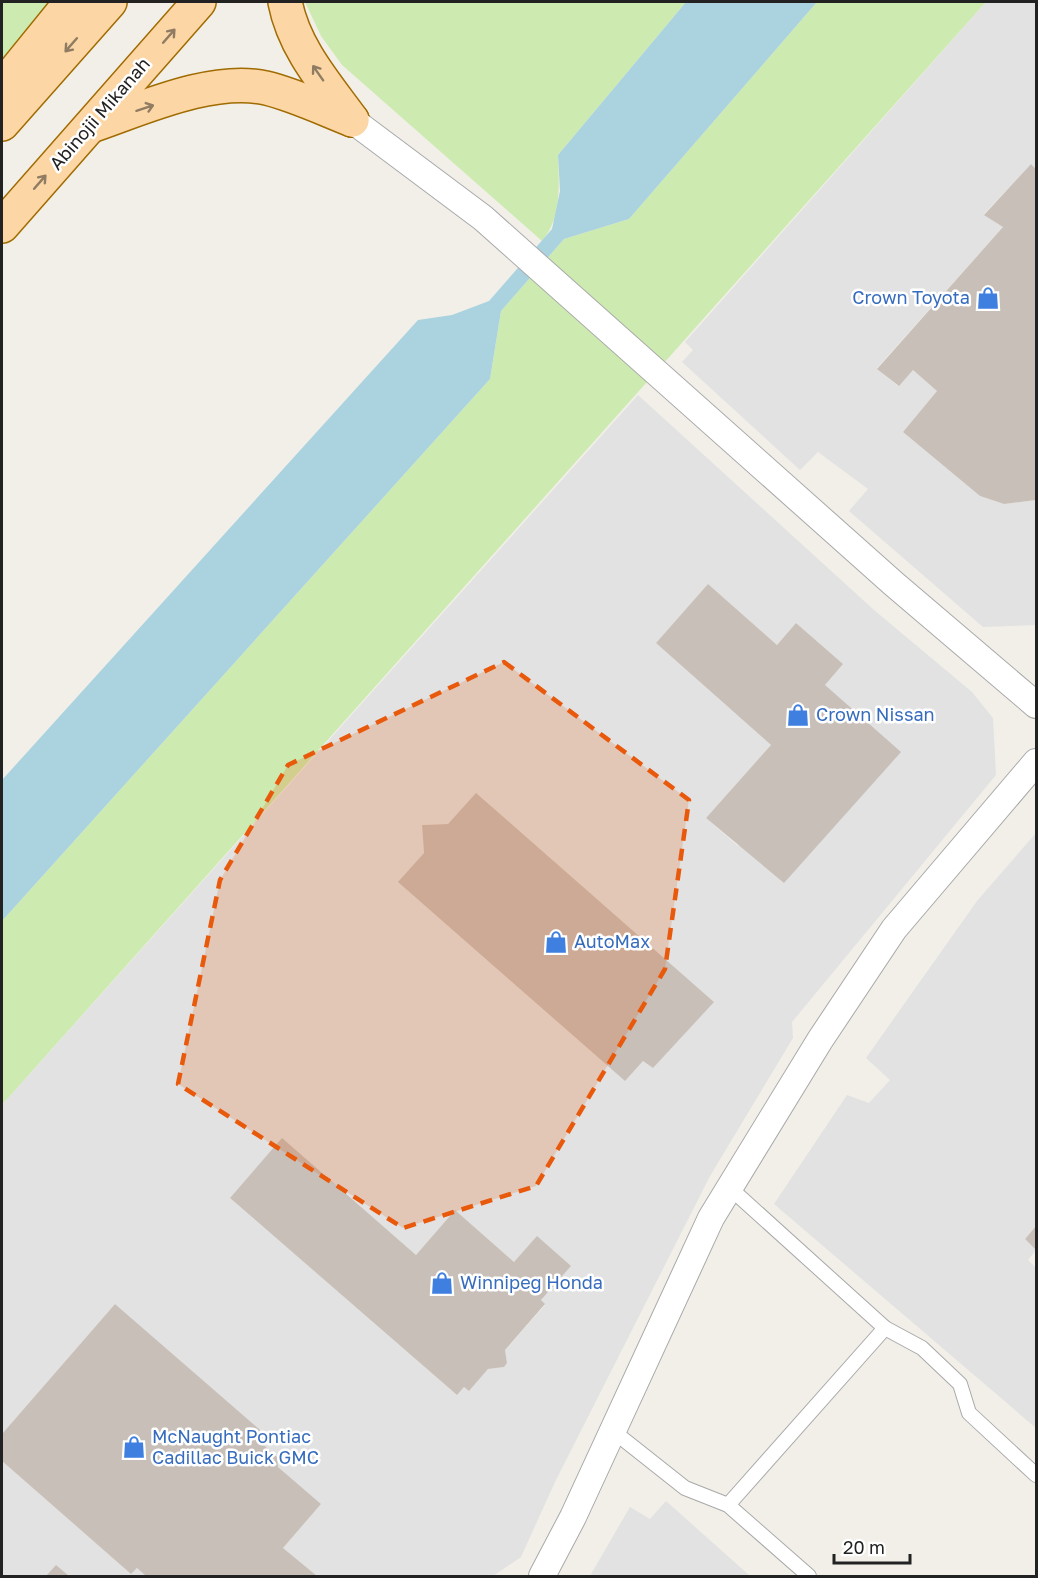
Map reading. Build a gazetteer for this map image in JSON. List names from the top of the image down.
{
  "streets": {
    "main road": ["Abinojii Mikanah"]
  },
  "places": {
    "shop": [
      "Crown Toyota",
      "Crown Nissan",
      "AutoMax",
      "Winnipeg Honda",
      "McNaught Pontiac Cadillac Buick GMC"
    ]
  },
  "scale_bar": "20 m"
}
